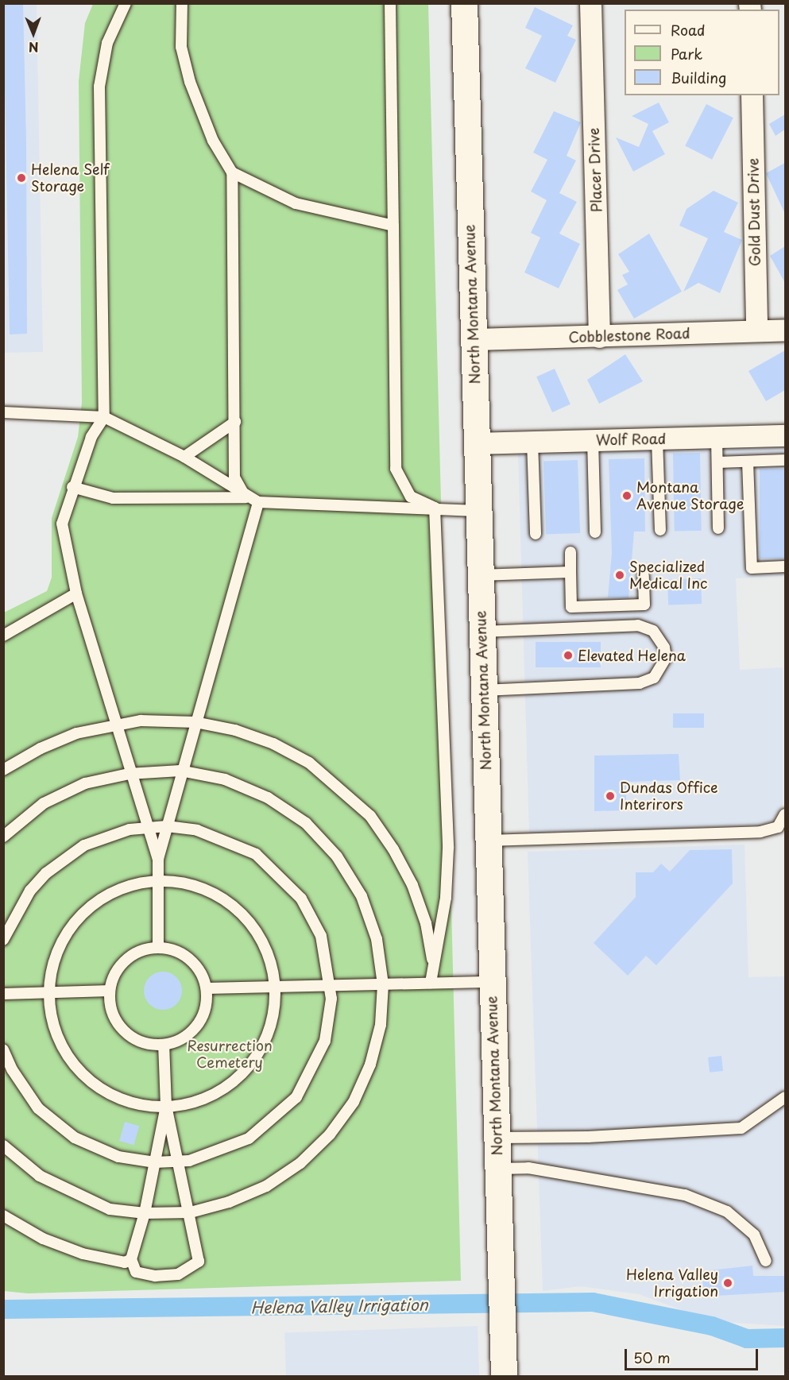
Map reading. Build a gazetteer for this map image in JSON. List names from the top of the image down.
{
  "streets": {
    "main road": ["North Montana Avenue"],
    "street": [
      "Placer Drive",
      "Gold Dust Drive",
      "Cobblestone Road",
      "Wolf Road"
    ]
  },
  "crossings": [
    ["Placer Drive", "Cobblestone Road"],
    ["Gold Dust Drive", "Cobblestone Road"],
    ["North Montana Avenue", "Cobblestone Road"],
    ["North Montana Avenue", "Wolf Road"]
  ],
  "water": ["Helena Valley Irrigation"],
  "parks": ["Resurrection Cemetery"],
  "places": [
    "Helena Self Storage",
    "Montana Avenue Storage",
    "Specialized Medical Inc",
    "Elevated Helena",
    "Dundas Office Interirors",
    "Helena Valley Irrigation"
  ],
  "legend": ["Road", "Park", "Building"],
  "scale_bar": "50 m",
  "north": "bottom"
}
